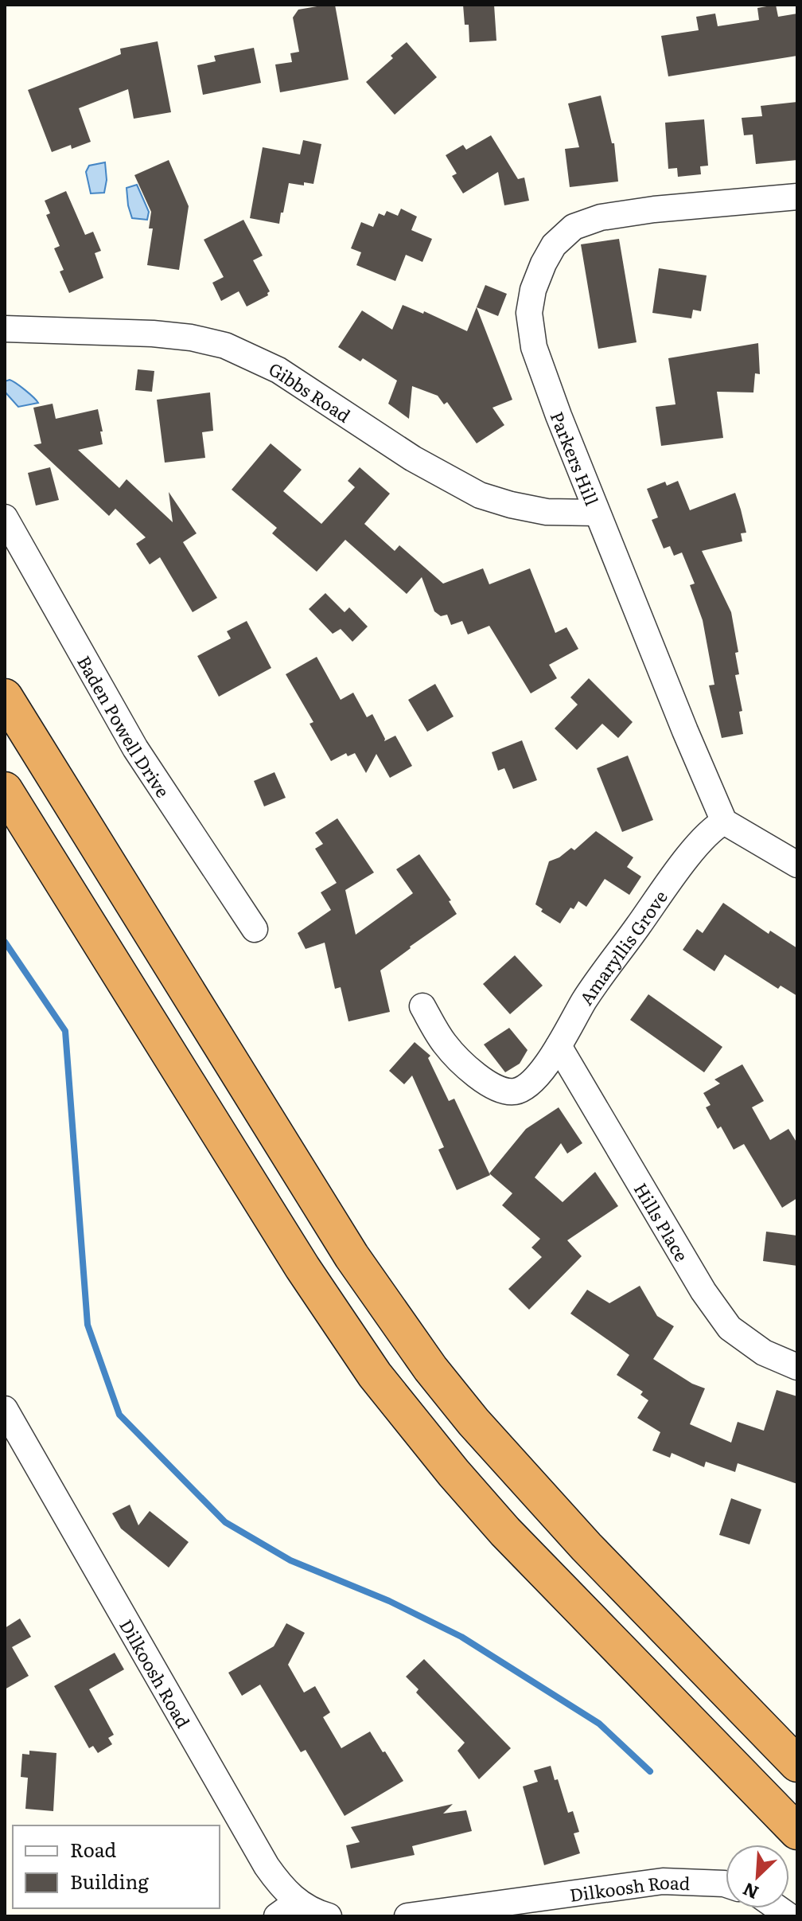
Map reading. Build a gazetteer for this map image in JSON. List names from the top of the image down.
{
  "streets": {
    "street": [
      "Gibbs Road",
      "Parkers Hill",
      "Baden Powell Drive",
      "Amaryllis Grove",
      "Hills Place",
      "Dilkoosh Road"
    ]
  },
  "crossings": [
    ["Gibbs Road", "Parkers Hill"],
    ["Parkers Hill", "Amaryllis Grove"],
    ["Amaryllis Grove", "Hills Place"]
  ],
  "legend": ["Road", "Building"],
  "north": "bottom left"
}
